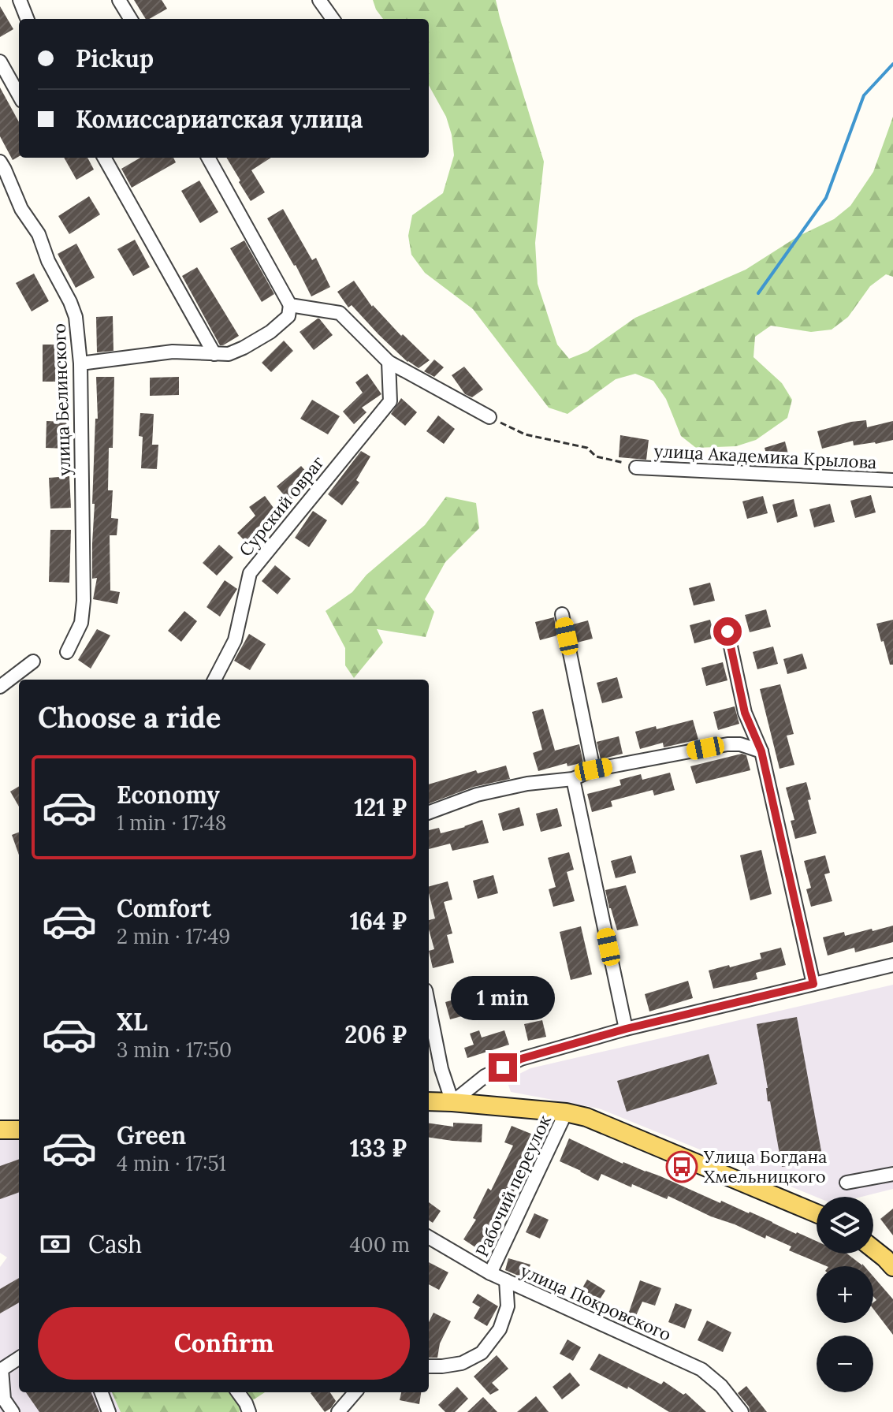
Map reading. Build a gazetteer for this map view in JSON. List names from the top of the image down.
{
  "streets": {
    "street": [
      "улица Белинского",
      "улица Академика Крылова",
      "Сурский овраг",
      "Рабочий переулок",
      "улица Покровского"
    ]
  },
  "crossings": [
    ["Рабочий переулок", "улица Покровского"]
  ],
  "places": {
    "bus stop": ["Улица Богдана Хмельницкого"]
  },
  "page": {
    "banner": ["Pickup", "Комиссариатская улица"],
    "heading": "Choose a ride",
    "list": [
      {
        "name": "Economy",
        "note": "1 min · 17:48",
        "value": "121 ₽"
      },
      {
        "name": "Comfort",
        "note": "2 min · 17:49",
        "value": "164 ₽"
      },
      {
        "name": "XL",
        "note": "3 min · 17:50",
        "value": "206 ₽"
      },
      {
        "name": "Green",
        "note": "4 min · 17:51",
        "value": "133 ₽"
      }
    ],
    "bubble": "1 min",
    "map_buttons": ["+", "−"],
    "pay": ["Cash", "400 m"],
    "buttons": "Confirm"
  }
}
